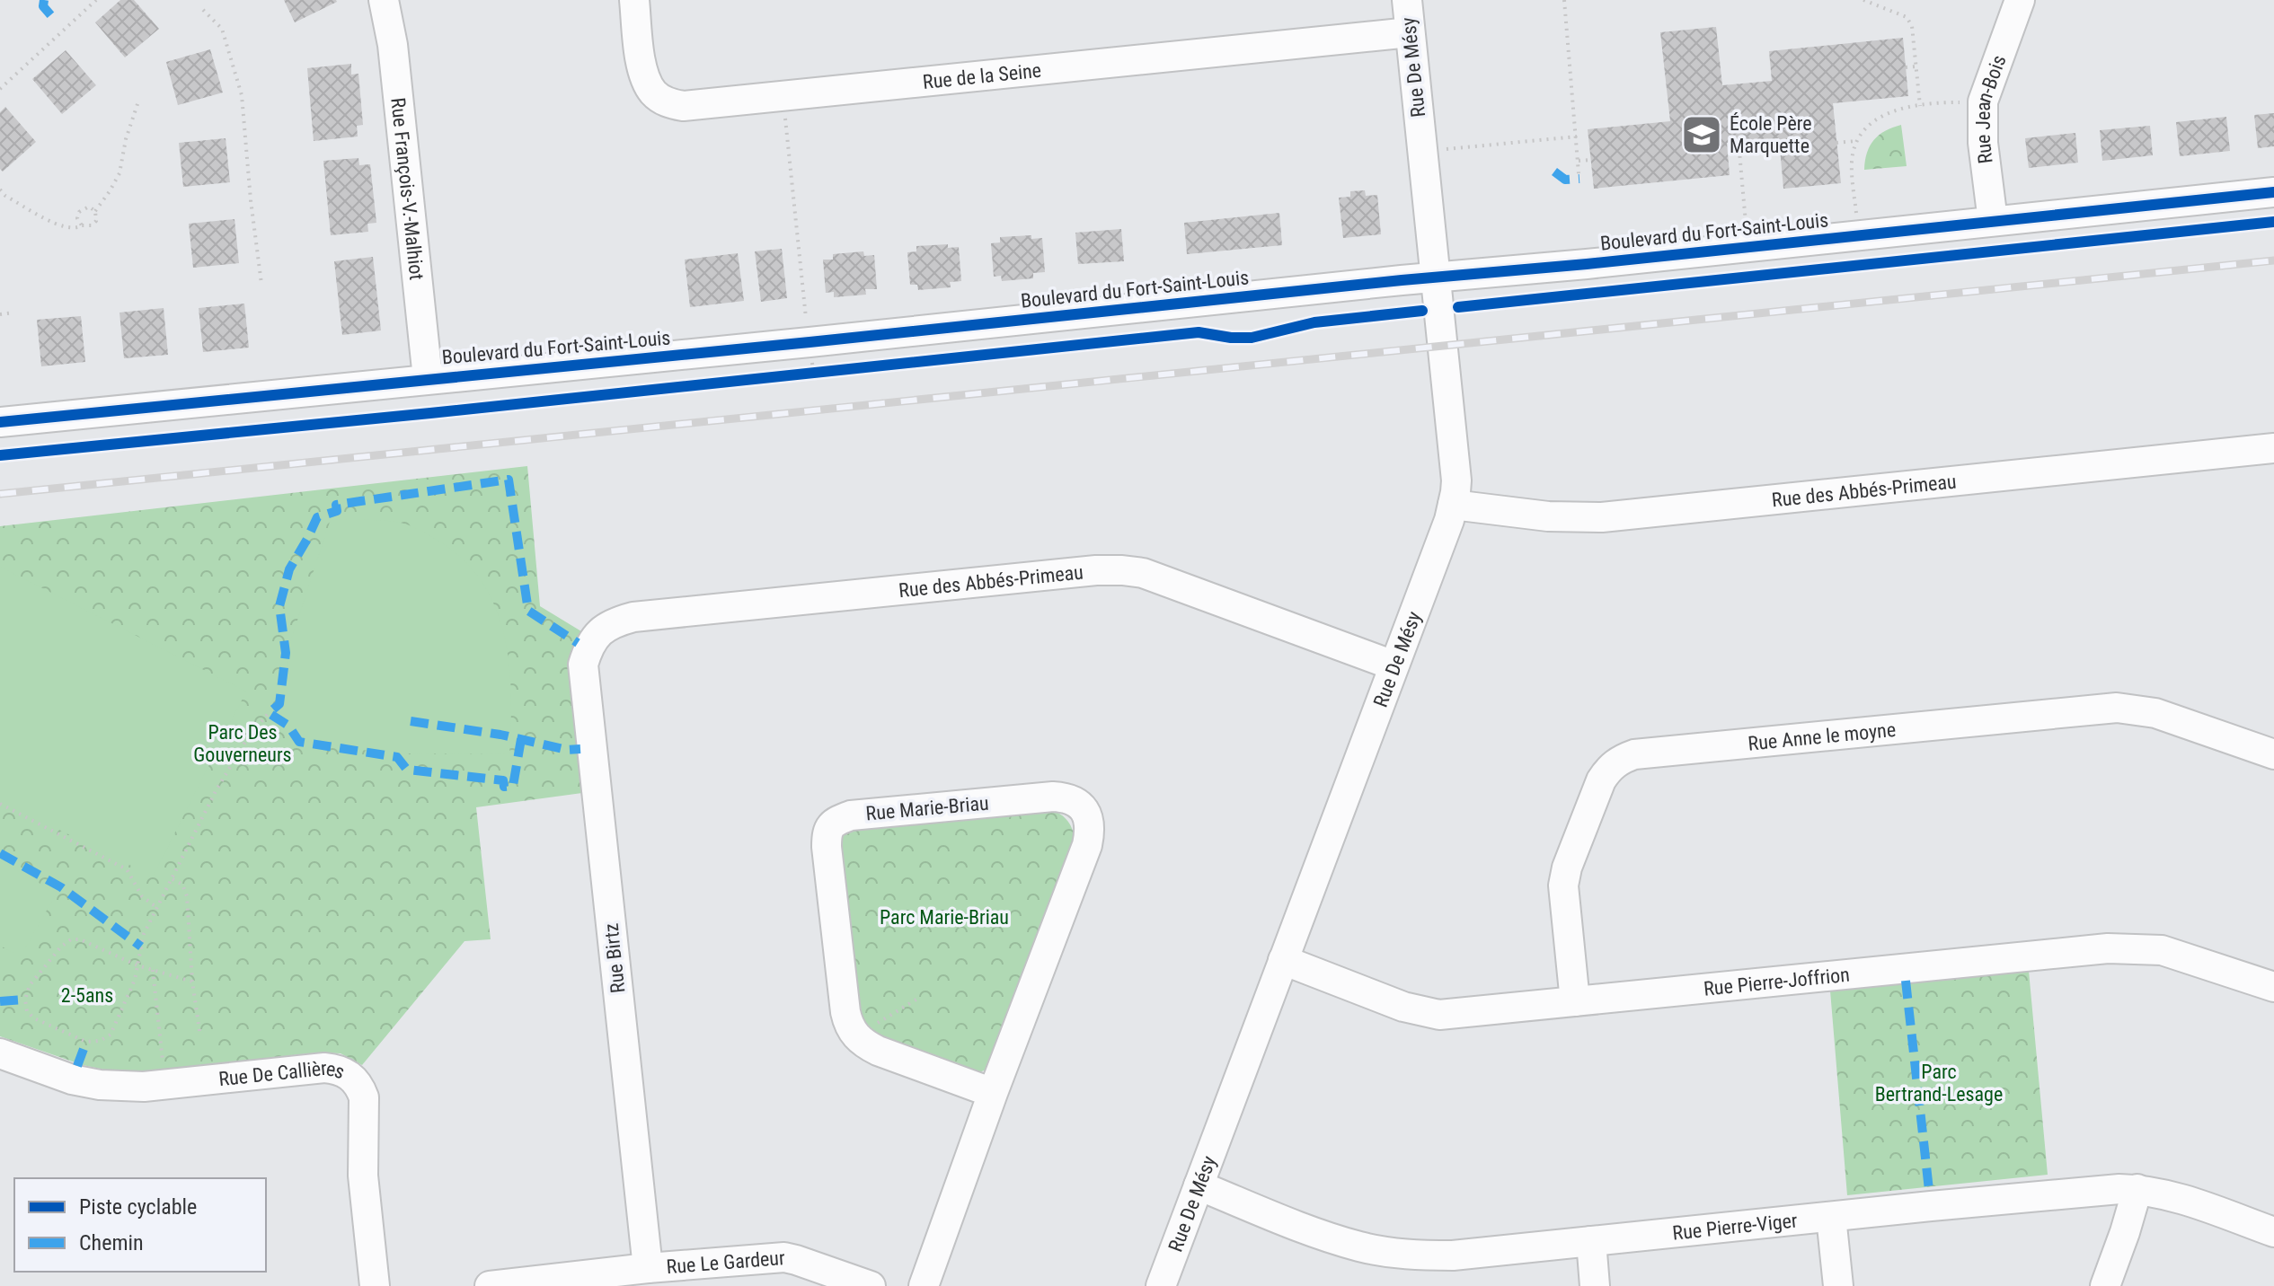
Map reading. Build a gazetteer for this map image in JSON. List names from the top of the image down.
{
  "streets": {
    "street": [
      "Rue De Mésy",
      "Rue de la Seine",
      "Rue Jean-Bois",
      "Rue François-V.-Malhiot",
      "Boulevard du Fort-Saint-Louis",
      "Rue des Abbés-Primeau",
      "Rue Anne le moyne",
      "Rue Marie-Briau",
      "Rue Birtz",
      "Rue Pierre-Joffrion",
      "Rue De Callières",
      "Rue Pierre-Viger",
      "Rue Le Gardeur"
    ]
  },
  "crossings": [
    ["Rue De Mésy", "Rue de la Seine"],
    ["Rue De Mésy", "Boulevard du Fort-Saint-Louis"],
    ["Rue De Mésy", "Rue des Abbés-Primeau"],
    ["Rue De Mésy", "Rue Pierre-Joffrion"],
    ["Rue De Mésy", "Rue Pierre-Viger"],
    ["Rue Jean-Bois", "Boulevard du Fort-Saint-Louis"],
    ["Rue François-V.-Malhiot", "Boulevard du Fort-Saint-Louis"],
    ["Rue des Abbés-Primeau", "Rue Birtz"],
    ["Rue Anne le moyne", "Rue Pierre-Joffrion"],
    ["Rue Birtz", "Rue Le Gardeur"]
  ],
  "parks": [
    "Parc Des Gouverneurs",
    "Parc Marie-Briau",
    "2-5ans",
    "Parc Bertrand-Lesage"
  ],
  "places": {
    "school or university": ["École Père Marquette"]
  },
  "legend": ["Piste cyclable", "Chemin"]
}
